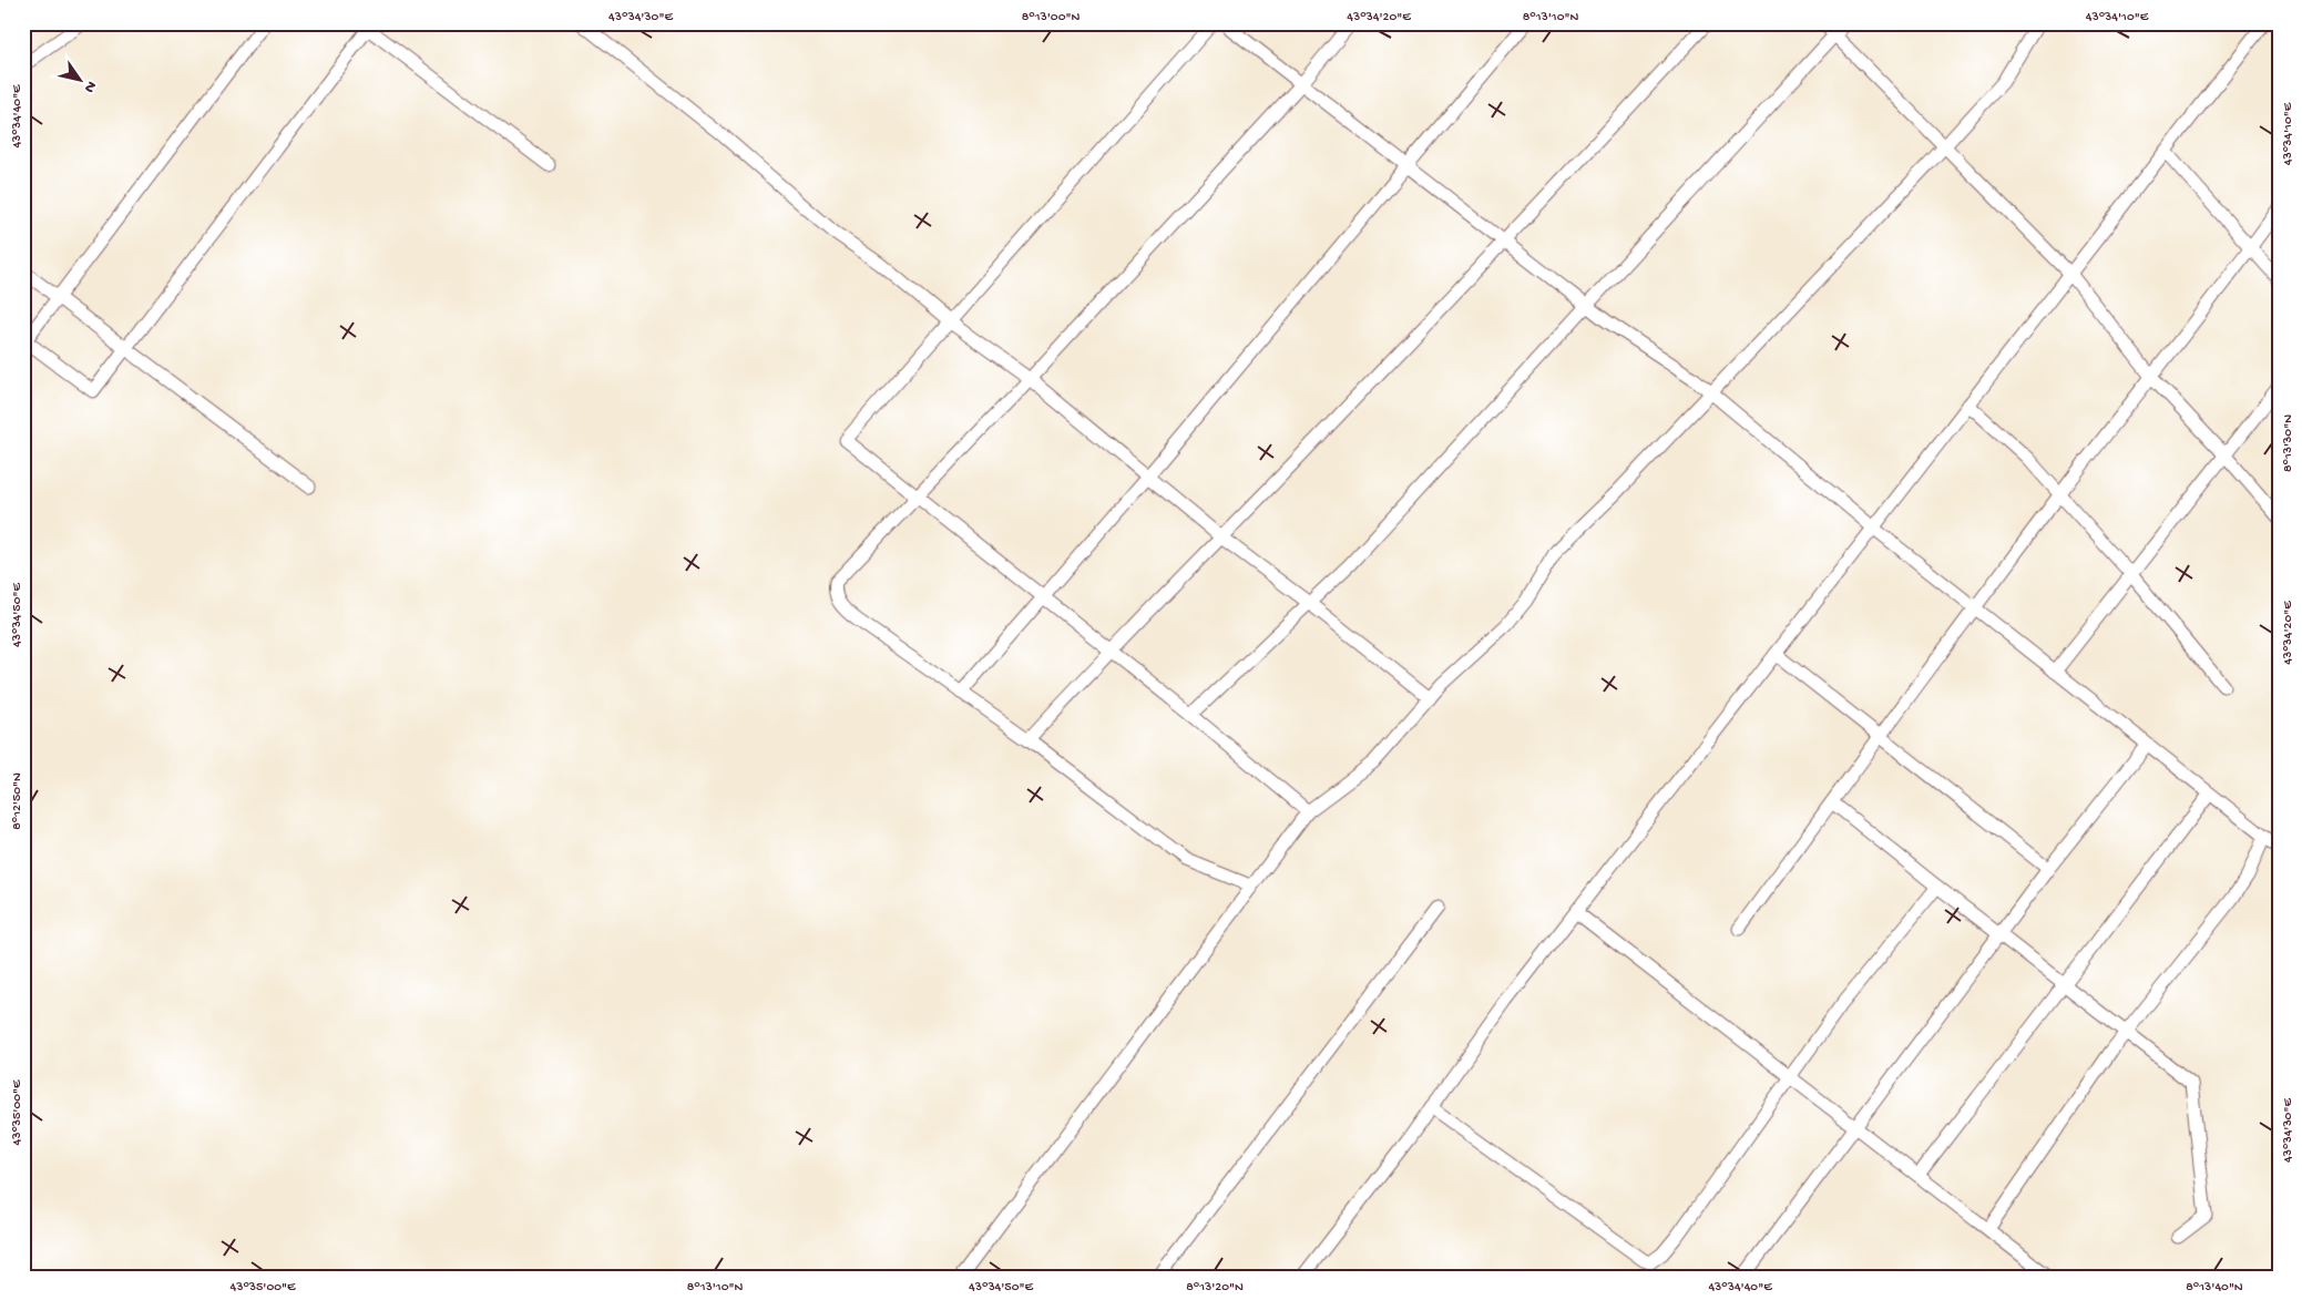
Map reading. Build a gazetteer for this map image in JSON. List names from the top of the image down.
{
  "north": "bottom right",
  "coordinates": [
    "43°34'30\"E",
    "8°13'00\"N",
    "43°34'20\"E",
    "8°13'10\"N",
    "43°34'10\"E",
    "43°34'40\"E",
    "8°13'30\"N",
    "43°34'50\"E",
    "8°12'50\"N",
    "43°35'00\"E",
    "8°13'20\"N",
    "8°13'40\"N"
  ]
}
